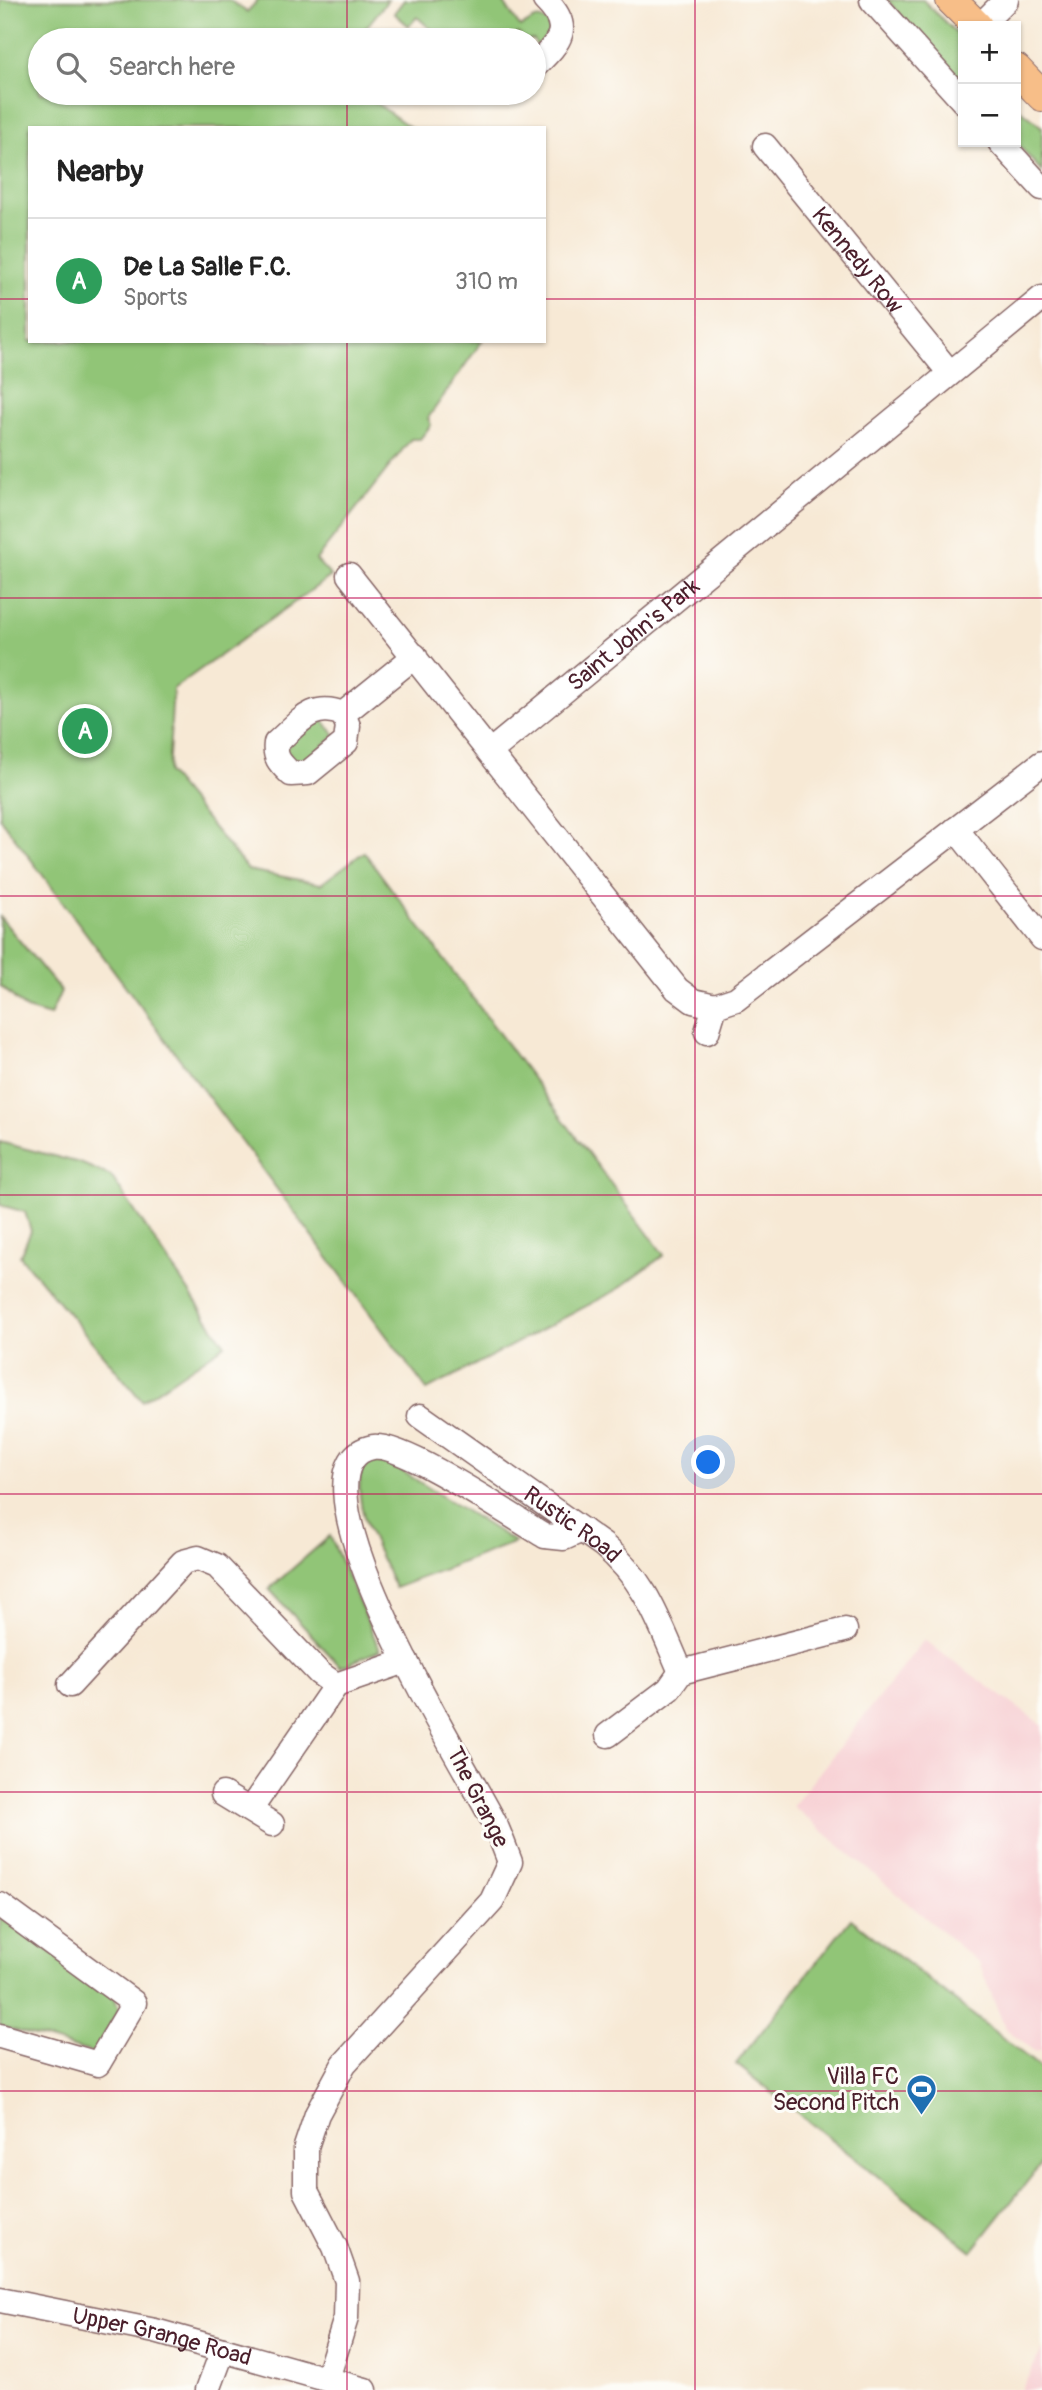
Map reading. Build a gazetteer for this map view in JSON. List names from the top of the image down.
{
  "streets": {
    "street": [
      "Kennedy Row",
      "Saint John's Park",
      "Rustic Road",
      "The Grange",
      "Upper Grange Road"
    ]
  },
  "crossings": [
    ["Kennedy Row", "Saint John's Park"],
    ["Rustic Road", "The Grange"],
    ["The Grange", "Upper Grange Road"]
  ],
  "places": {
    "sports": ["Villa FC Second Pitch"]
  },
  "page": {
    "map_buttons": ["+", "−"],
    "search": "Search here",
    "heading": "Nearby",
    "list": [
      {
        "mark": "A",
        "name": "De La Salle F.C.",
        "note": "Sports",
        "value": "310 m"
      }
    ],
    "pins": "A"
  }
}
